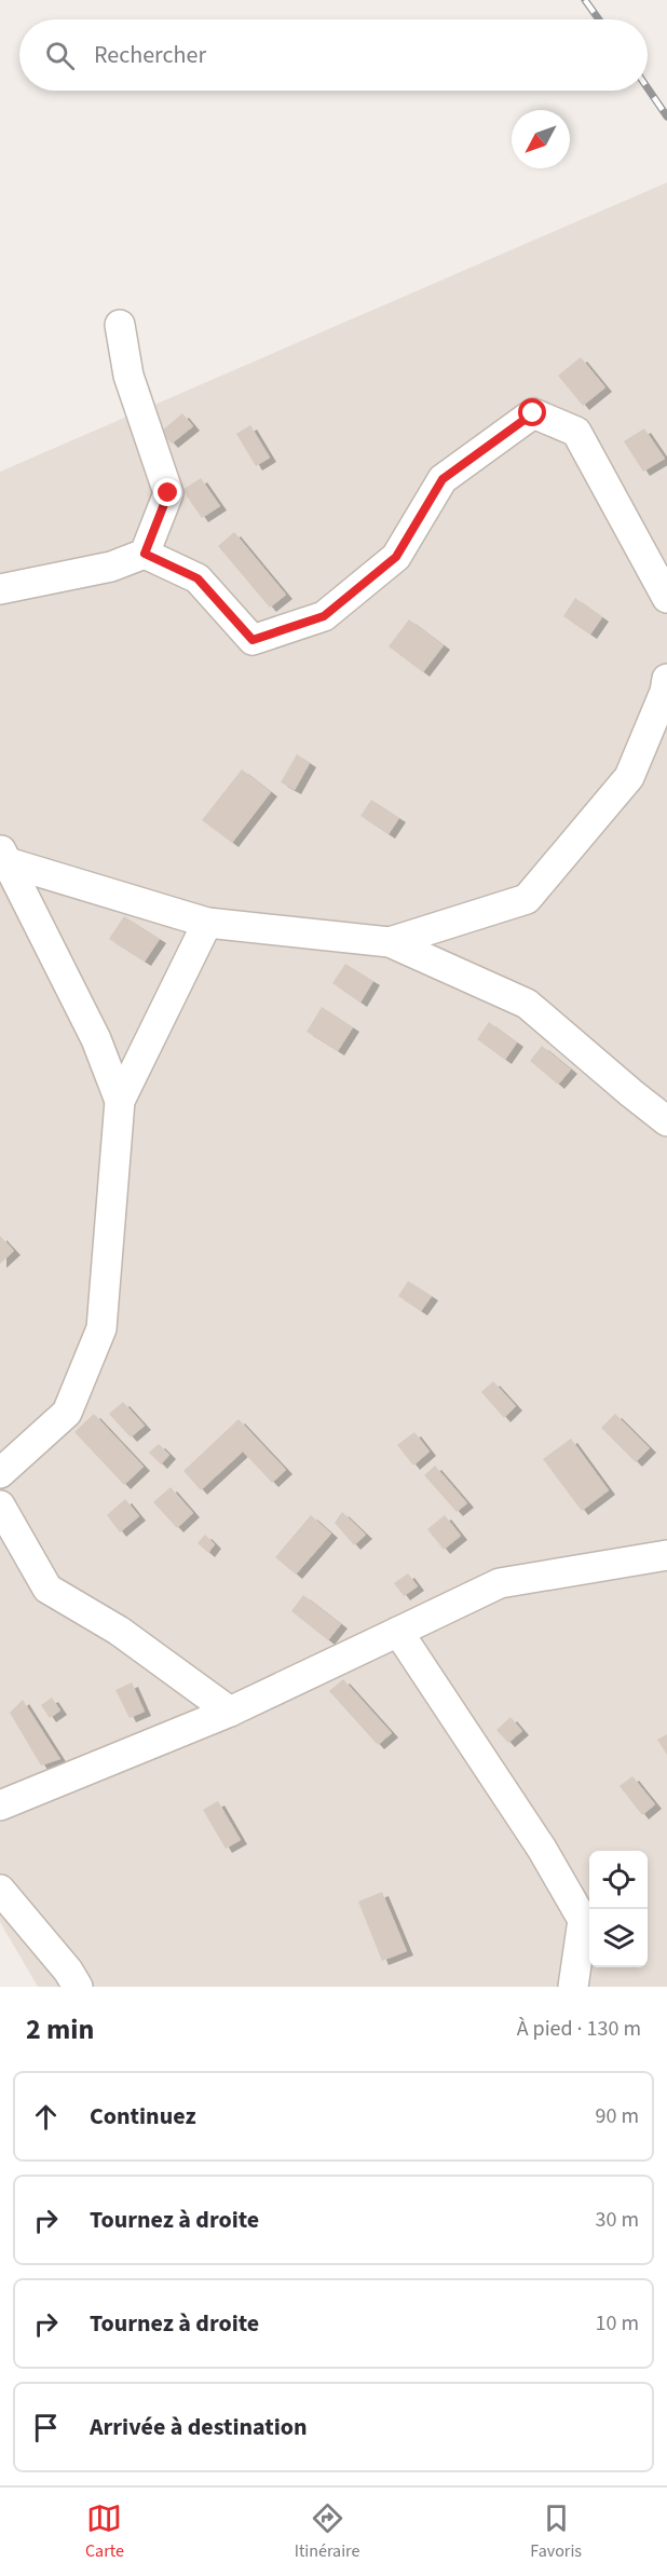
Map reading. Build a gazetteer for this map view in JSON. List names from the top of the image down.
{
  "north": "bottom left",
  "page": {
    "search": "Rechercher",
    "heading": ["2 min", "À pied · 130 m"],
    "list": [
      ["Continuez", "90 m"],
      ["Tournez à droite", "30 m"],
      ["Tournez à droite", "10 m"],
      "Arrivée à destination"
    ],
    "nav": ["Carte", "Itinéraire", "Favoris"]
  }
}
